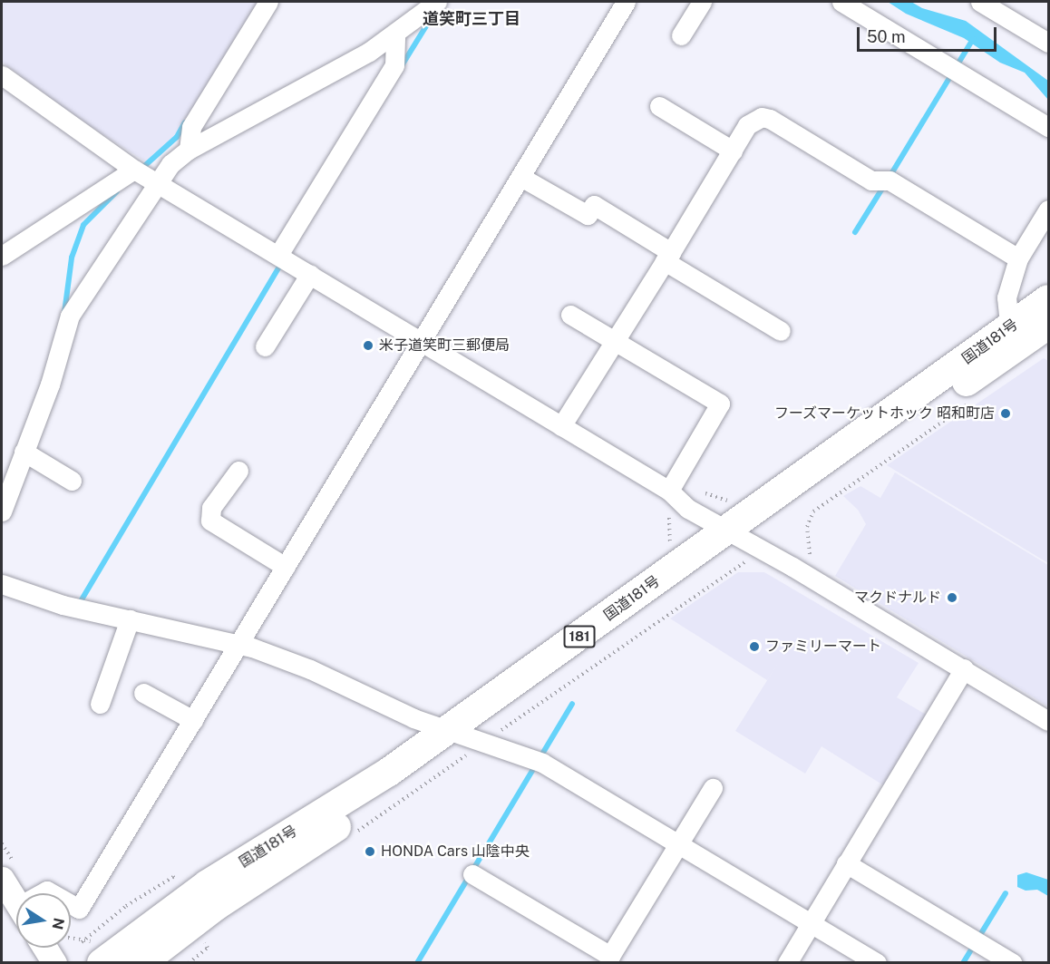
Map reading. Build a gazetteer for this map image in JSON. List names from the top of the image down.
{
  "streets": {
    "highway": ["国道181号", "181"]
  },
  "districts": ["道笑町三丁目"],
  "places": [
    "米子道笑町三郵便局",
    "フーズマーケットホック 昭和町店",
    "マクドナルド",
    "ファミリーマート",
    "HONDA Cars 山陰中央"
  ],
  "scale_bar": "50 m",
  "north": "right"
}
